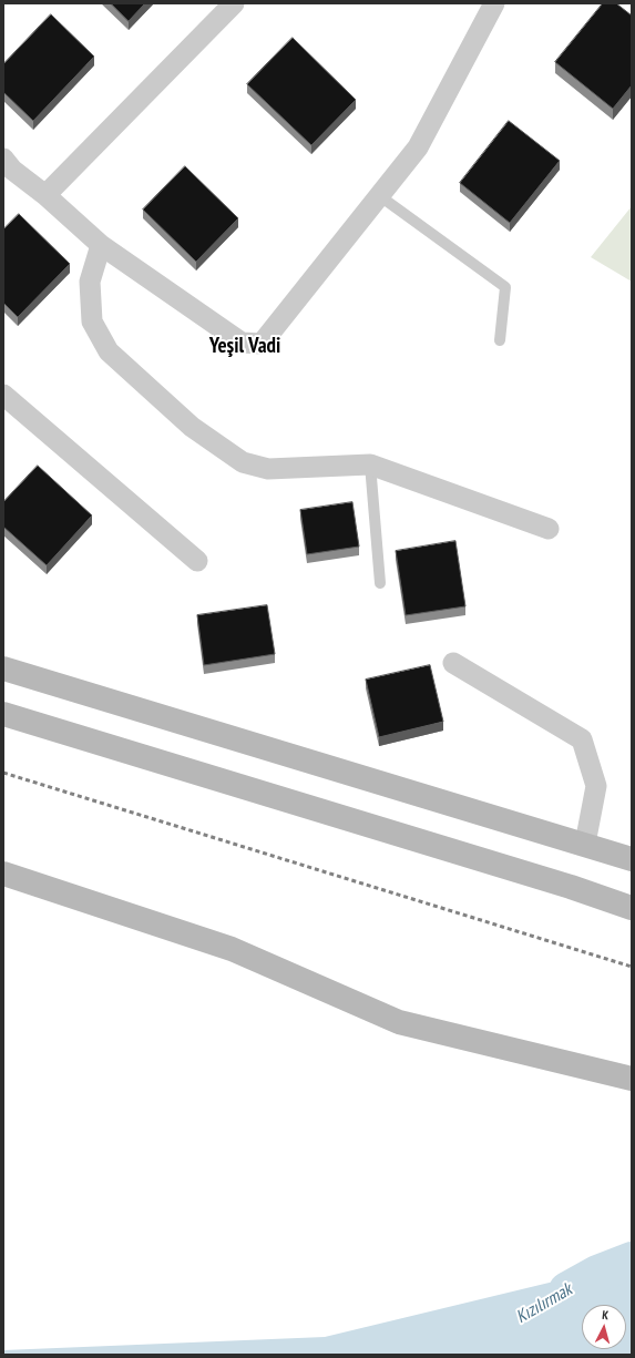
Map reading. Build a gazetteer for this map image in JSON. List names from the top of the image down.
{
  "districts": ["Yeşil Vadi"],
  "water": ["Kızılırmak"],
  "north": "top"
}
